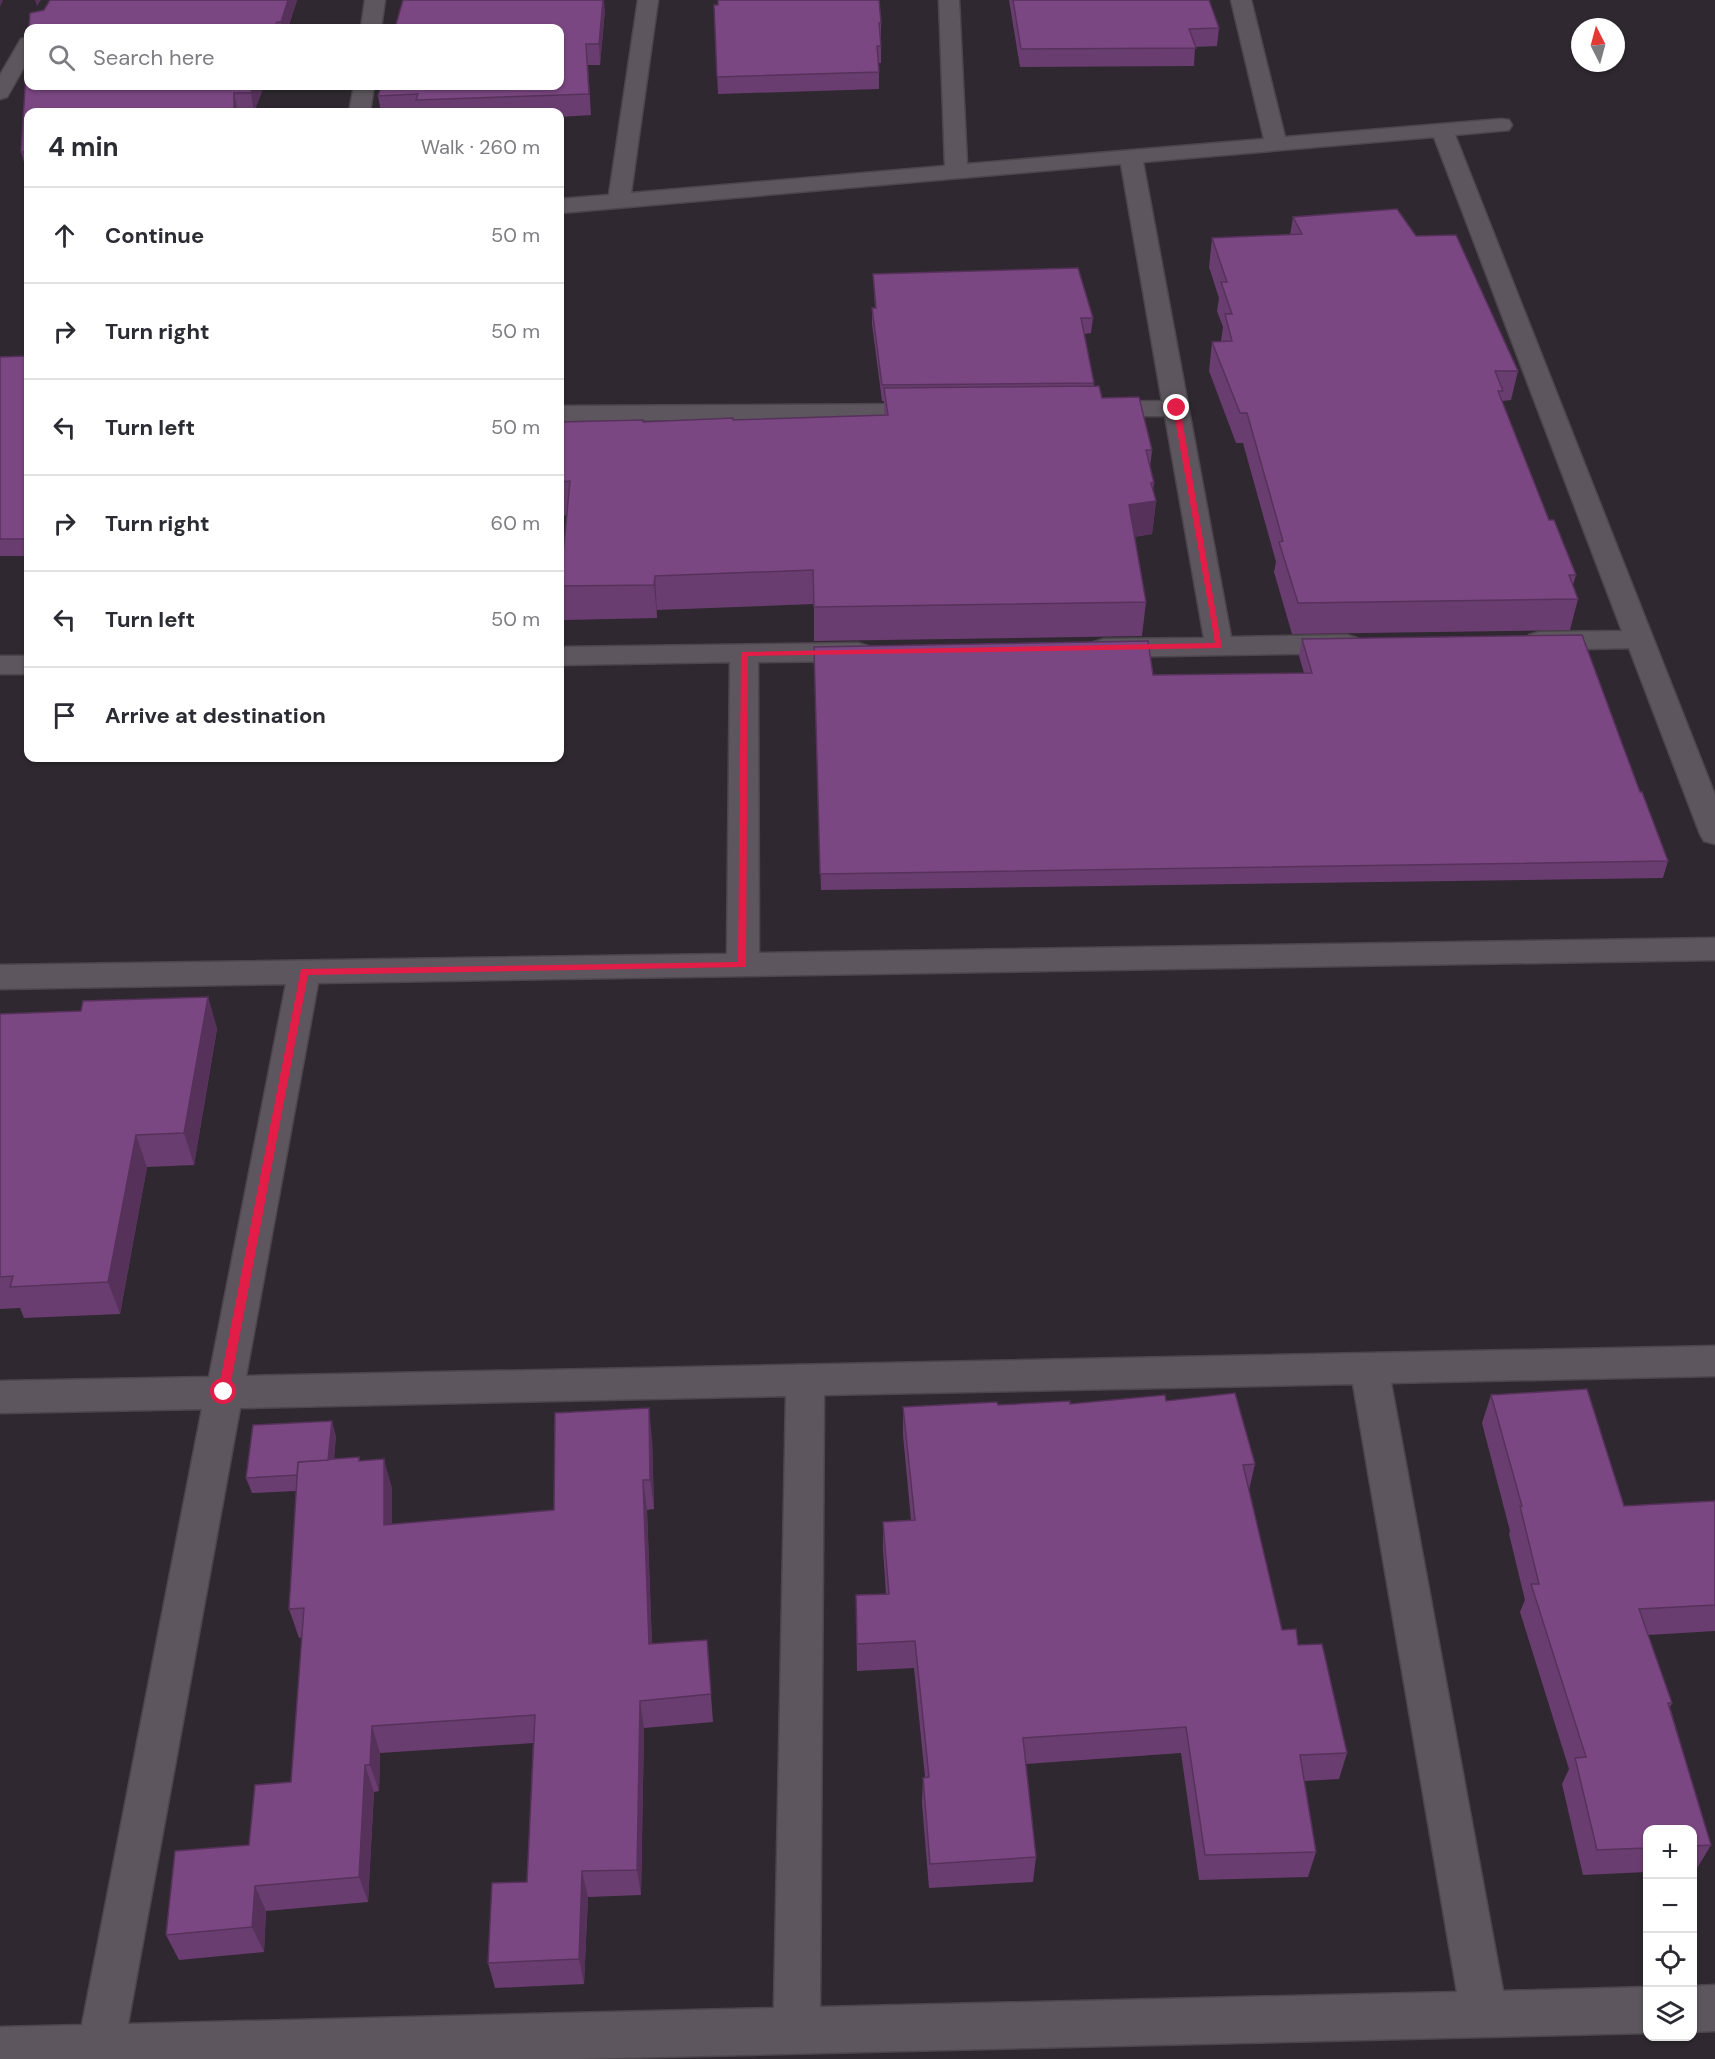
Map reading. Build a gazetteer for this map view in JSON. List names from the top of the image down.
{
  "north": "top",
  "page": {
    "search": "Search here",
    "heading": ["4 min", "Walk · 260 m"],
    "list": [
      ["Continue", "50 m"],
      ["Turn right", "50 m"],
      ["Turn left", "50 m"],
      ["Turn right", "60 m"],
      ["Turn left", "50 m"],
      "Arrive at destination"
    ],
    "map_buttons": ["+", "−"]
  }
}
